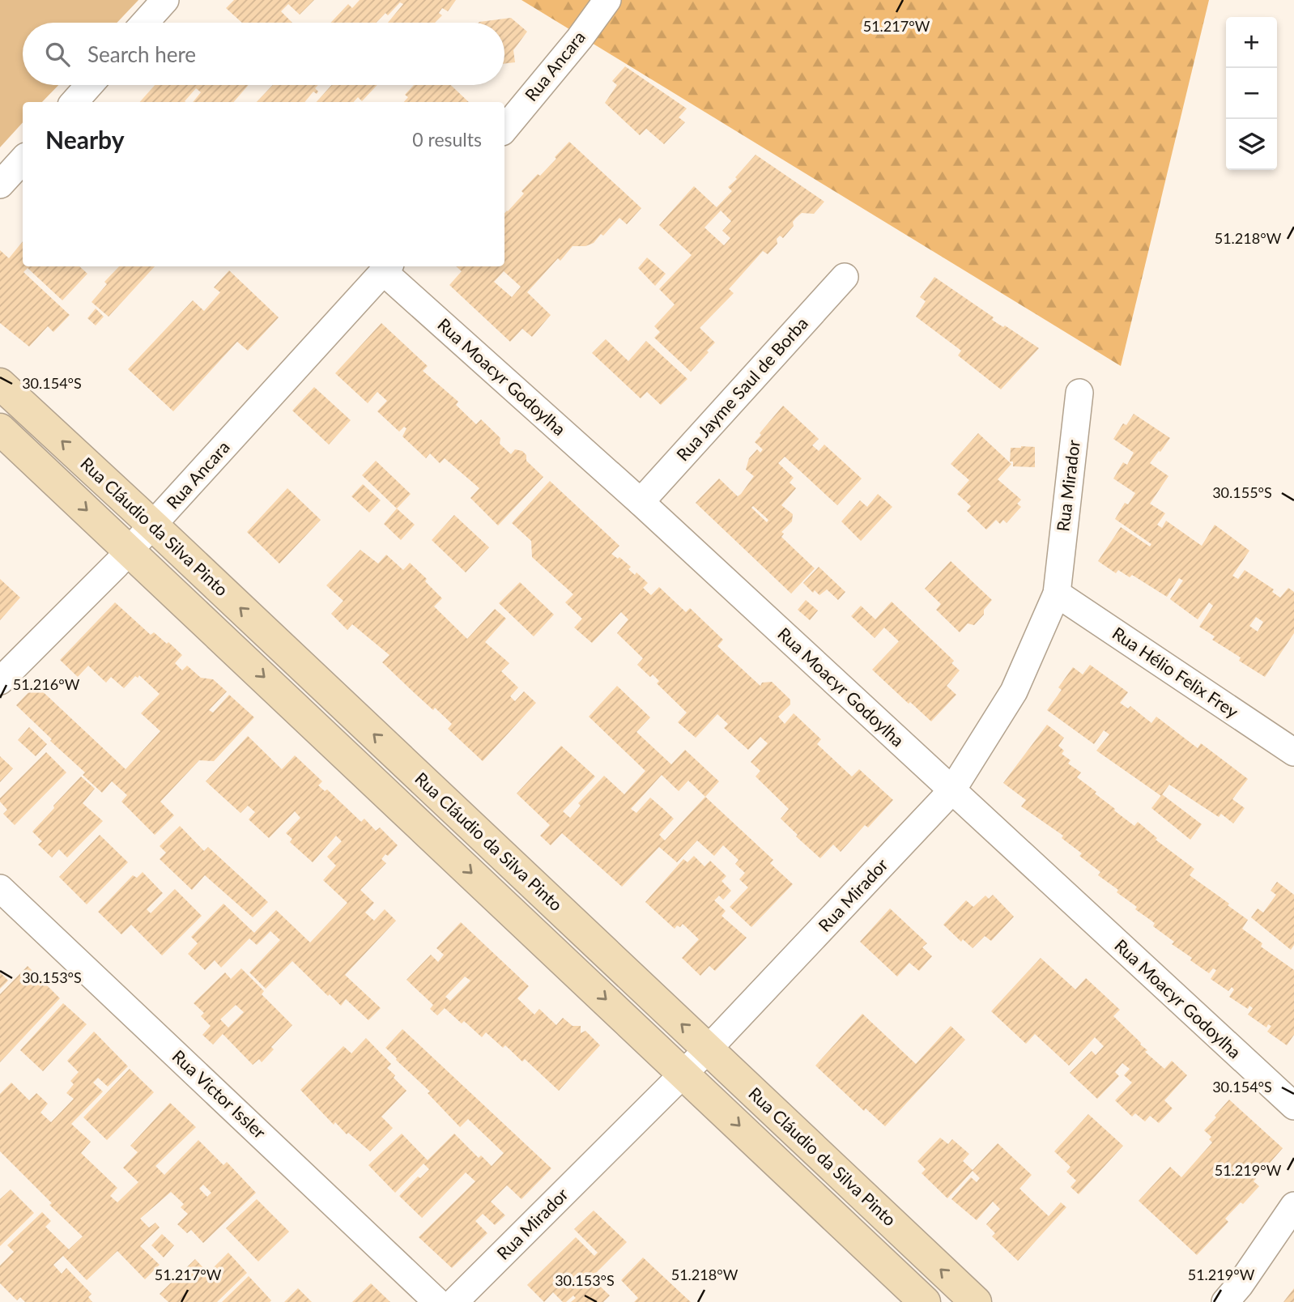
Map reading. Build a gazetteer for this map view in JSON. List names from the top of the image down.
{
  "streets": {
    "street": [
      "Rua Ancara",
      "Rua Moacyr Godoylha",
      "Rua Jayme Saul de Borba",
      "Rua Mirador",
      "Rua Cláudio da Silva Pinto",
      "Rua Hélio Felix Frey",
      "Rua Victor Issler"
    ]
  },
  "crossings": [
    ["Rua Ancara", "Rua Moacyr Godoylha"],
    ["Rua Ancara", "Rua Cláudio da Silva Pinto"],
    ["Rua Moacyr Godoylha", "Rua Jayme Saul de Borba"],
    ["Rua Moacyr Godoylha", "Rua Mirador"],
    ["Rua Mirador", "Rua Cláudio da Silva Pinto"],
    ["Rua Mirador", "Rua Hélio Felix Frey"]
  ],
  "page": {
    "map_buttons": ["+", "−"],
    "search": "Search here",
    "heading": ["Nearby", "0 results"]
  },
  "coordinates": [
    "51.217°W",
    "51.218°W",
    "30.154°S",
    "30.155°S",
    "51.216°W",
    "30.153°S",
    "51.219°W"
  ]
}
